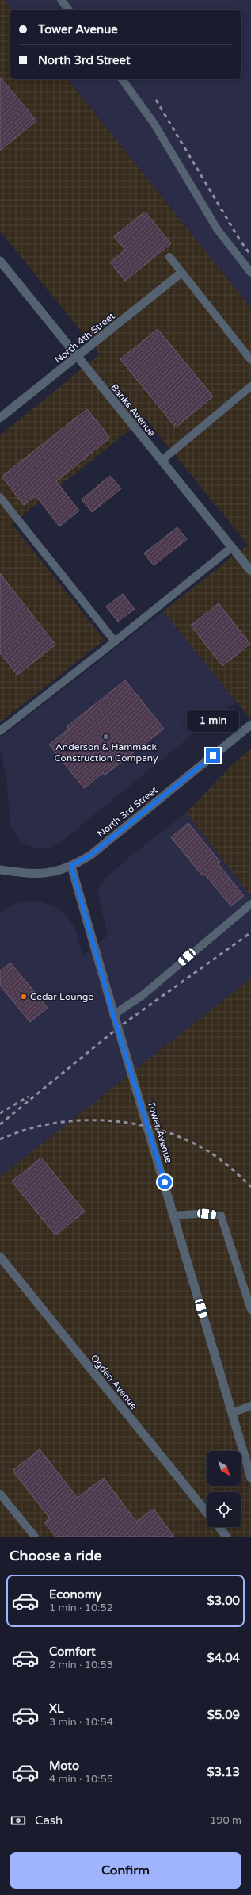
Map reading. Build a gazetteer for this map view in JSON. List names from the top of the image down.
{
  "streets": {
    "street": [
      "North 4th Street",
      "Banks Avenue",
      "North 3rd Street",
      "Tower Avenue",
      "Ogden Avenue"
    ]
  },
  "crossings": [
    ["North 4th Street", "Banks Avenue"],
    ["North 3rd Street", "Tower Avenue"]
  ],
  "places": ["Anderson & Hammack Construction Company", "Cedar Lounge"],
  "north": "bottom right",
  "page": {
    "banner": ["Tower Avenue", "North 3rd Street"],
    "bubble": "1 min",
    "heading": "Choose a ride",
    "list": [
      {
        "name": "Economy",
        "note": "1 min · 10:52",
        "value": "$3.00"
      },
      {
        "name": "Comfort",
        "note": "2 min · 10:53",
        "value": "$4.04"
      },
      {
        "name": "XL",
        "note": "3 min · 10:54",
        "value": "$5.09"
      },
      {
        "name": "Moto",
        "note": "4 min · 10:55",
        "value": "$3.13"
      }
    ],
    "pay": ["Cash", "190 m"],
    "buttons": "Confirm"
  }
}
